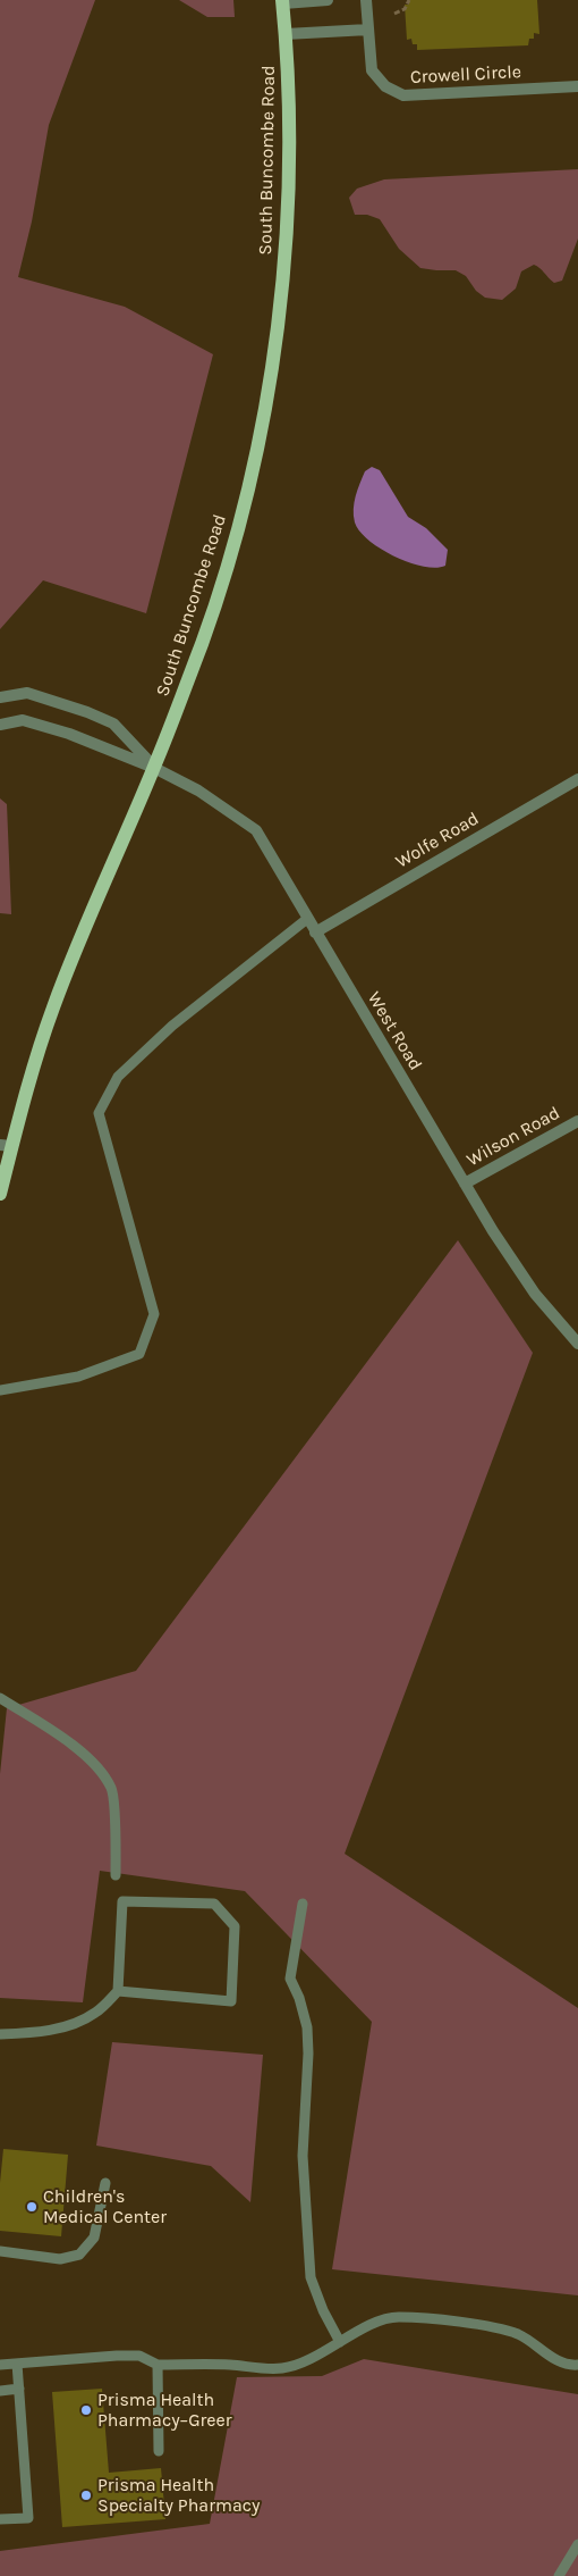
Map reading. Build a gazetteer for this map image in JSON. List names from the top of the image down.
{
  "streets": {
    "main road": ["South Buncombe Road"],
    "street": [
      "Crowell Circle",
      "Wolfe Road",
      "West Road",
      "Wilson Road"
    ]
  },
  "crossings": [
    ["South Buncombe Road", "West Road"],
    ["Wolfe Road", "West Road"],
    ["West Road", "Wilson Road"]
  ],
  "places": ["Children's Medical Center", "Prisma Health Pharmacy–Greer", "Prisma Health Specialty Pharmacy"]
}
